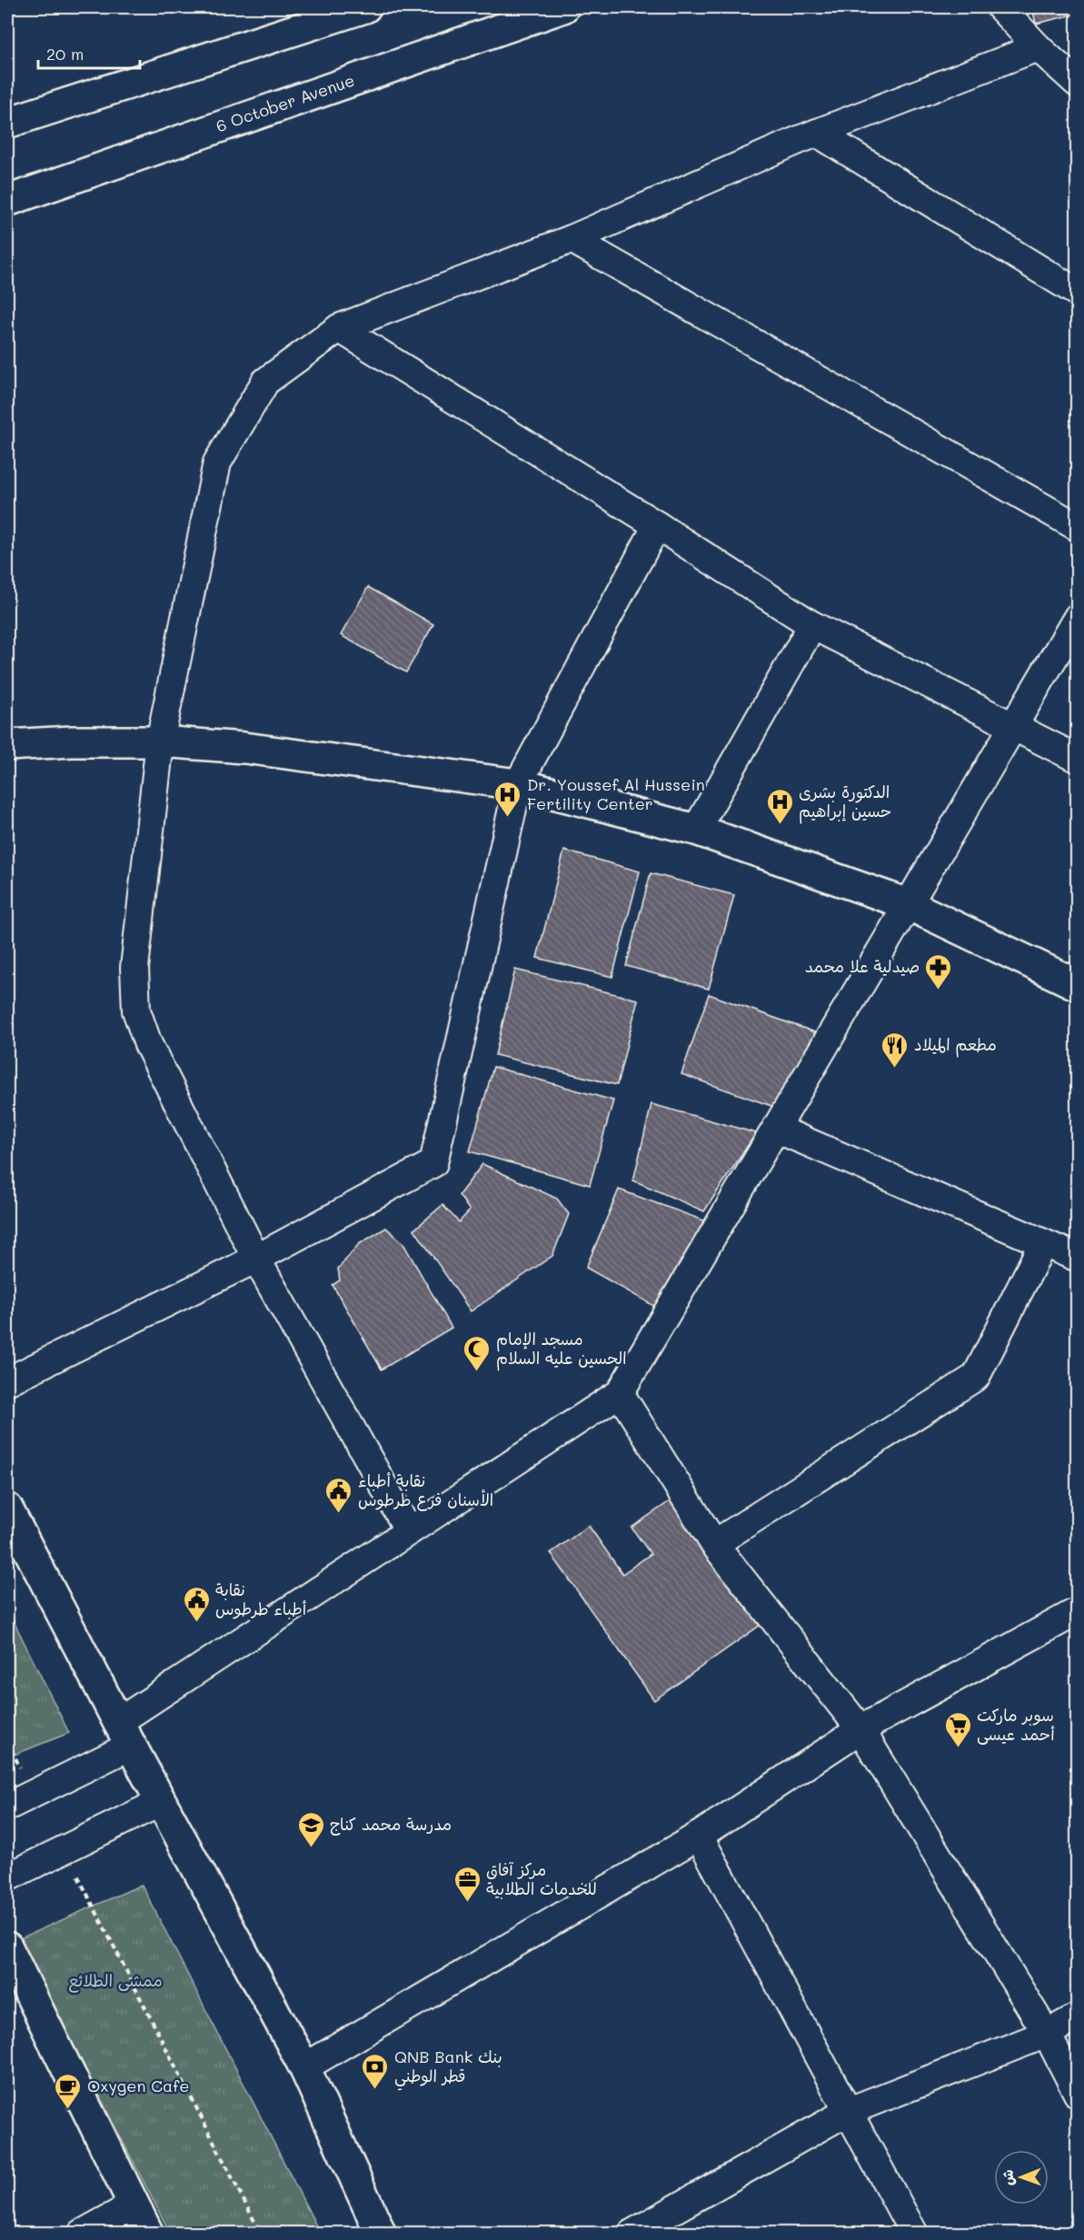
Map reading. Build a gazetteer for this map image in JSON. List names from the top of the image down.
{
  "streets": {
    "street": ["6 October Avenue"]
  },
  "parks": ["ممشى الطلائع"],
  "places": {
    "hospital": ["Dr. Youssef Al Hussein Fertility Center", "الدكتورة بشرى حسين إبراهيم"],
    "pharmacy": ["صيدلية علا محمد"],
    "restaurant": ["مطعم الميلاد"],
    "mosque": ["مسجد الإمام الحسين عليه السلام"],
    "public building": ["نقابة أطباء الأسنان فرع طرطوس", "نقابة أطباء طرطوس"],
    "supermarket": ["سوبر ماركت أحمد عيسى"],
    "school or university": ["مدرسة محمد كناج"],
    "office": ["مركز آفاق للخدمات الطلابية"],
    "bank": ["QNB Bank بنك قطر الوطني"],
    "cafe": ["Oxygen Cafe"]
  },
  "scale_bar": "20 m",
  "north": "left"
}
